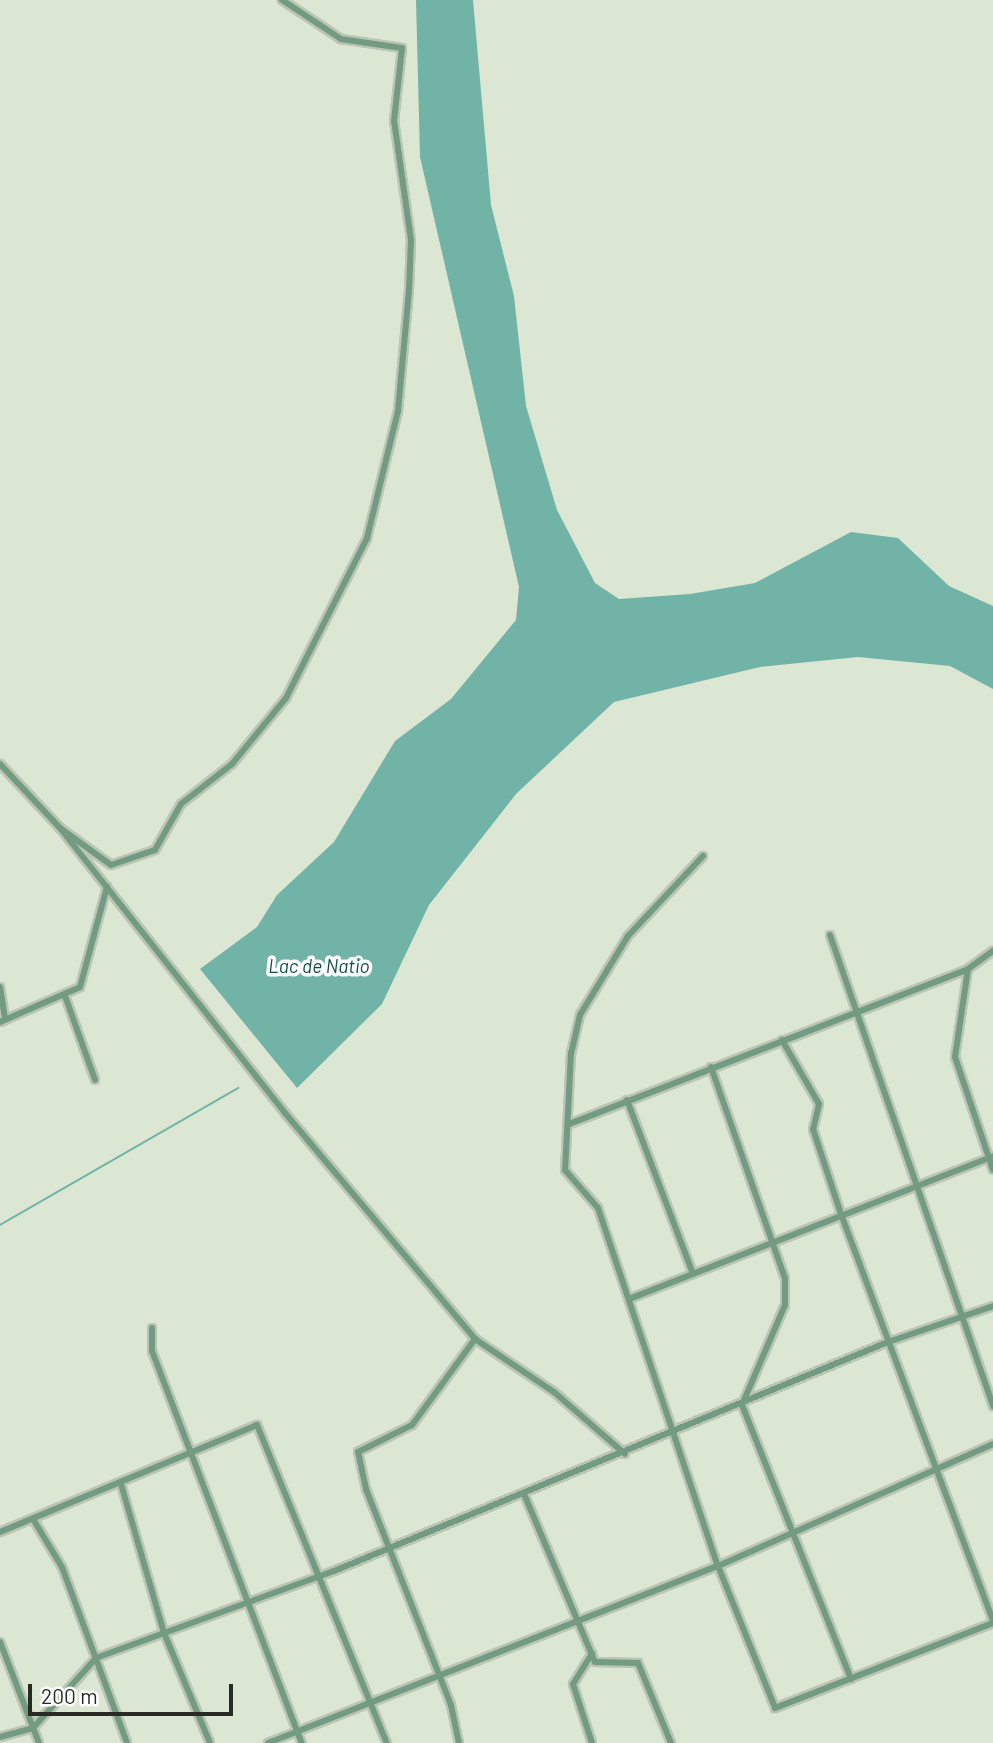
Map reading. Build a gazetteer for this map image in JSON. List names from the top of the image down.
{
  "water": ["Lac de Natio"],
  "scale_bar": "200 m"
}
